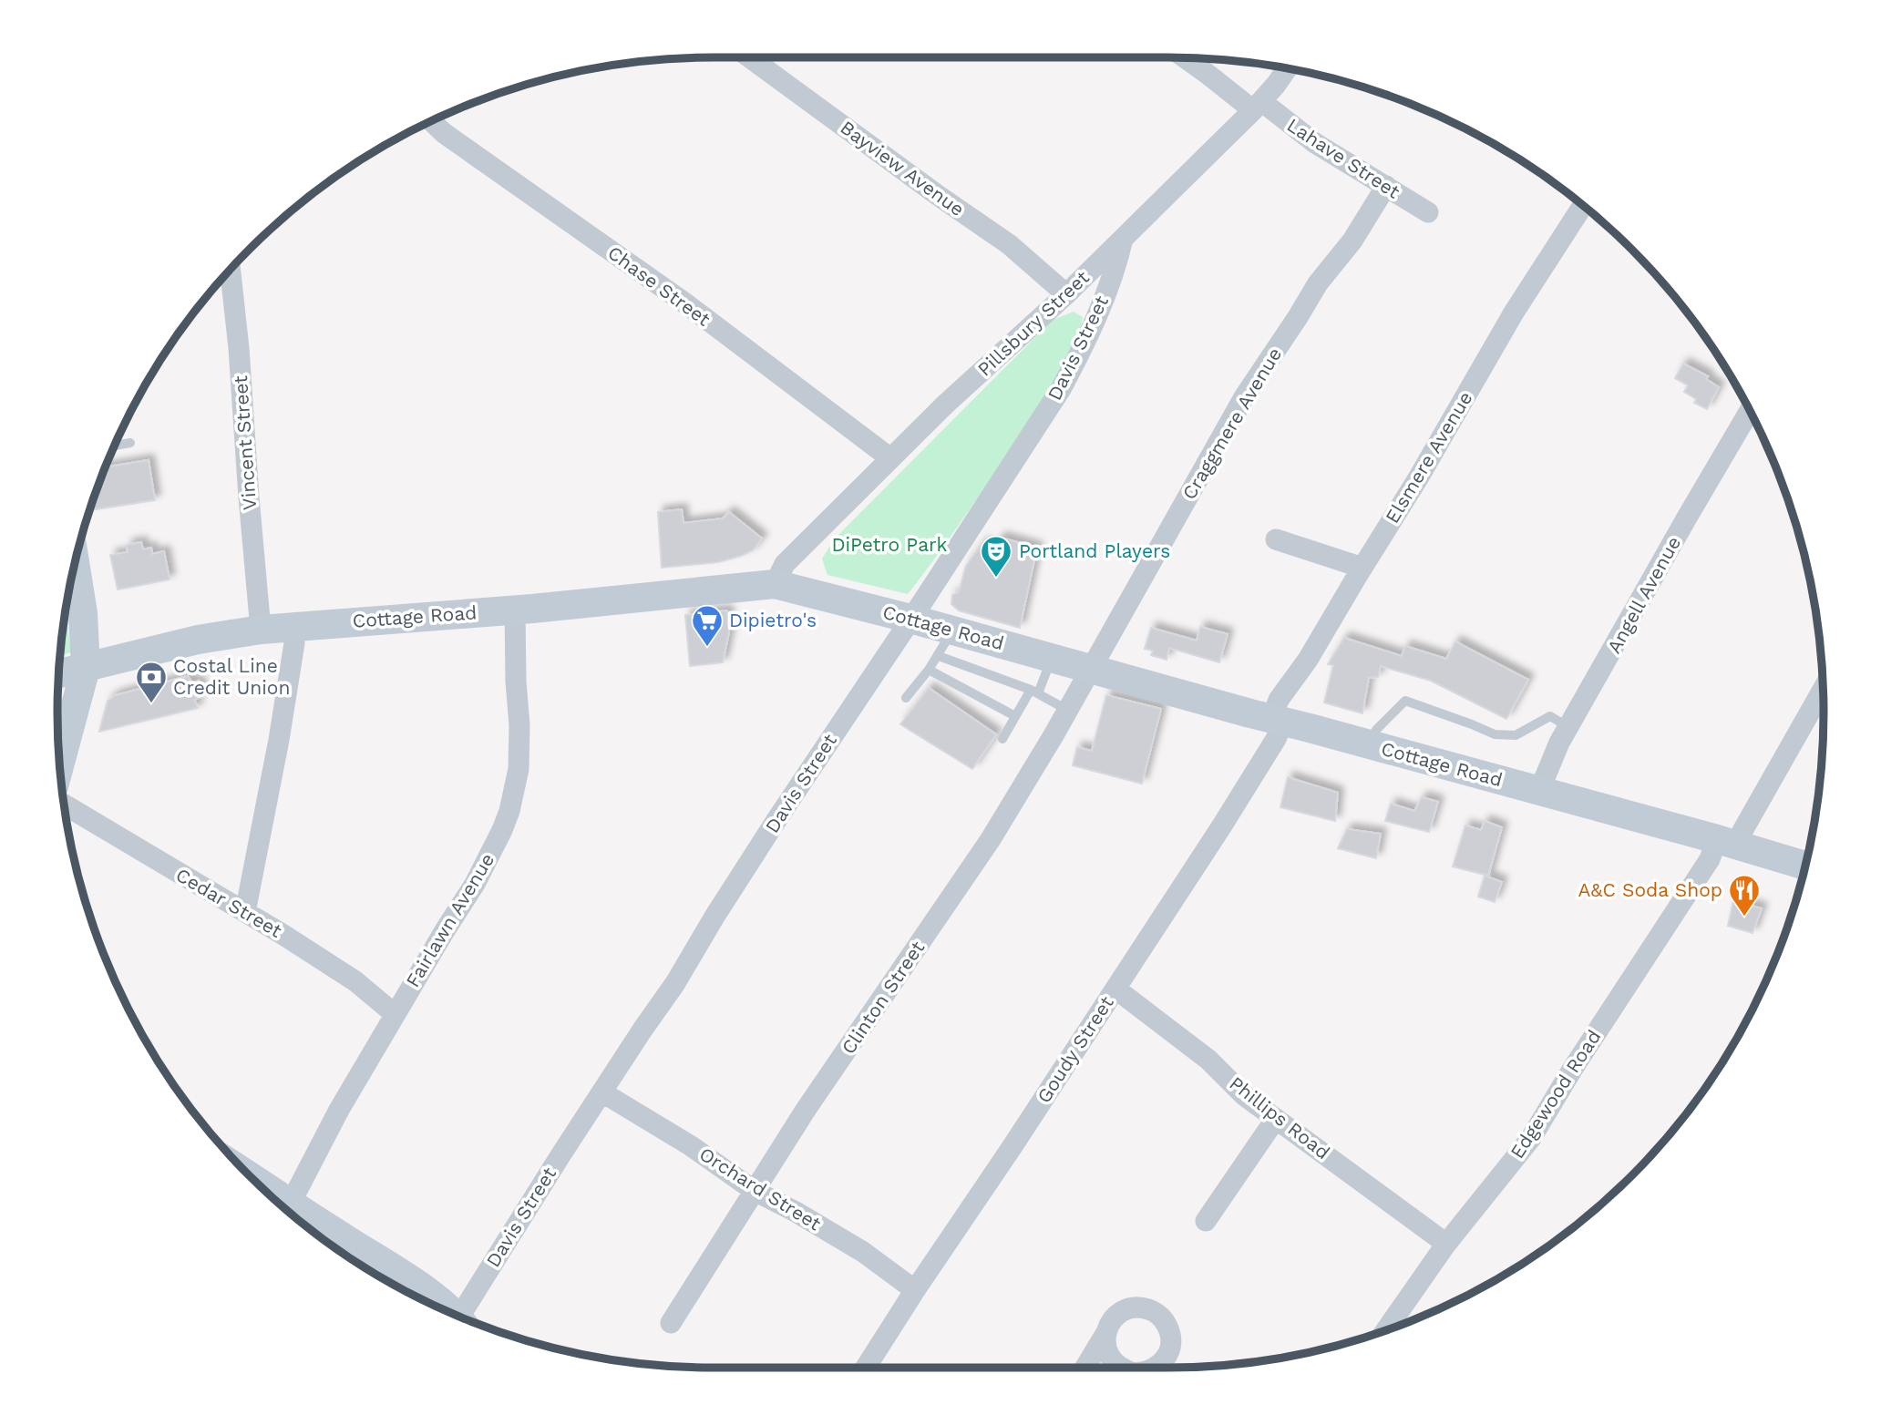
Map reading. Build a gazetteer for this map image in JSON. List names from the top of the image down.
{
  "streets": {
    "street": [
      "Lahave Street",
      "Bayview Avenue",
      "Chase Street",
      "Pillsbury Street",
      "Davis Street",
      "Craggmere Avenue",
      "Vincent Street",
      "Elsmere Avenue",
      "Angell Avenue",
      "Cottage Road",
      "Cedar Street",
      "Fairlawn Avenue",
      "Clinton Street",
      "Goudy Street",
      "Edgewood Road",
      "Phillips Road",
      "Orchard Street"
    ]
  },
  "crossings": [
    ["Lahave Street", "Pillsbury Street"],
    ["Lahave Street", "Craggmere Avenue"],
    ["Bayview Avenue", "Pillsbury Street"],
    ["Chase Street", "Pillsbury Street"],
    ["Pillsbury Street", "Davis Street"],
    ["Pillsbury Street", "Cottage Road"],
    ["Davis Street", "Cottage Road"],
    ["Davis Street", "Orchard Street"],
    ["Craggmere Avenue", "Cottage Road"],
    ["Craggmere Avenue", "Clinton Street"],
    ["Vincent Street", "Cottage Road"],
    ["Elsmere Avenue", "Cottage Road"],
    ["Elsmere Avenue", "Goudy Street"],
    ["Angell Avenue", "Cottage Road"],
    ["Cottage Road", "Fairlawn Avenue"],
    ["Cottage Road", "Clinton Street"],
    ["Cottage Road", "Goudy Street"],
    ["Cottage Road", "Edgewood Road"],
    ["Cedar Street", "Fairlawn Avenue"],
    ["Clinton Street", "Orchard Street"],
    ["Goudy Street", "Phillips Road"],
    ["Goudy Street", "Orchard Street"],
    ["Edgewood Road", "Phillips Road"]
  ],
  "parks": ["DiPetro Park"],
  "places": {
    "theatre": ["Portland Players"],
    "supermarket": ["Dipietro's"],
    "bank": ["Costal Line Credit Union"],
    "restaurant": ["A&C Soda Shop"]
  }
}
